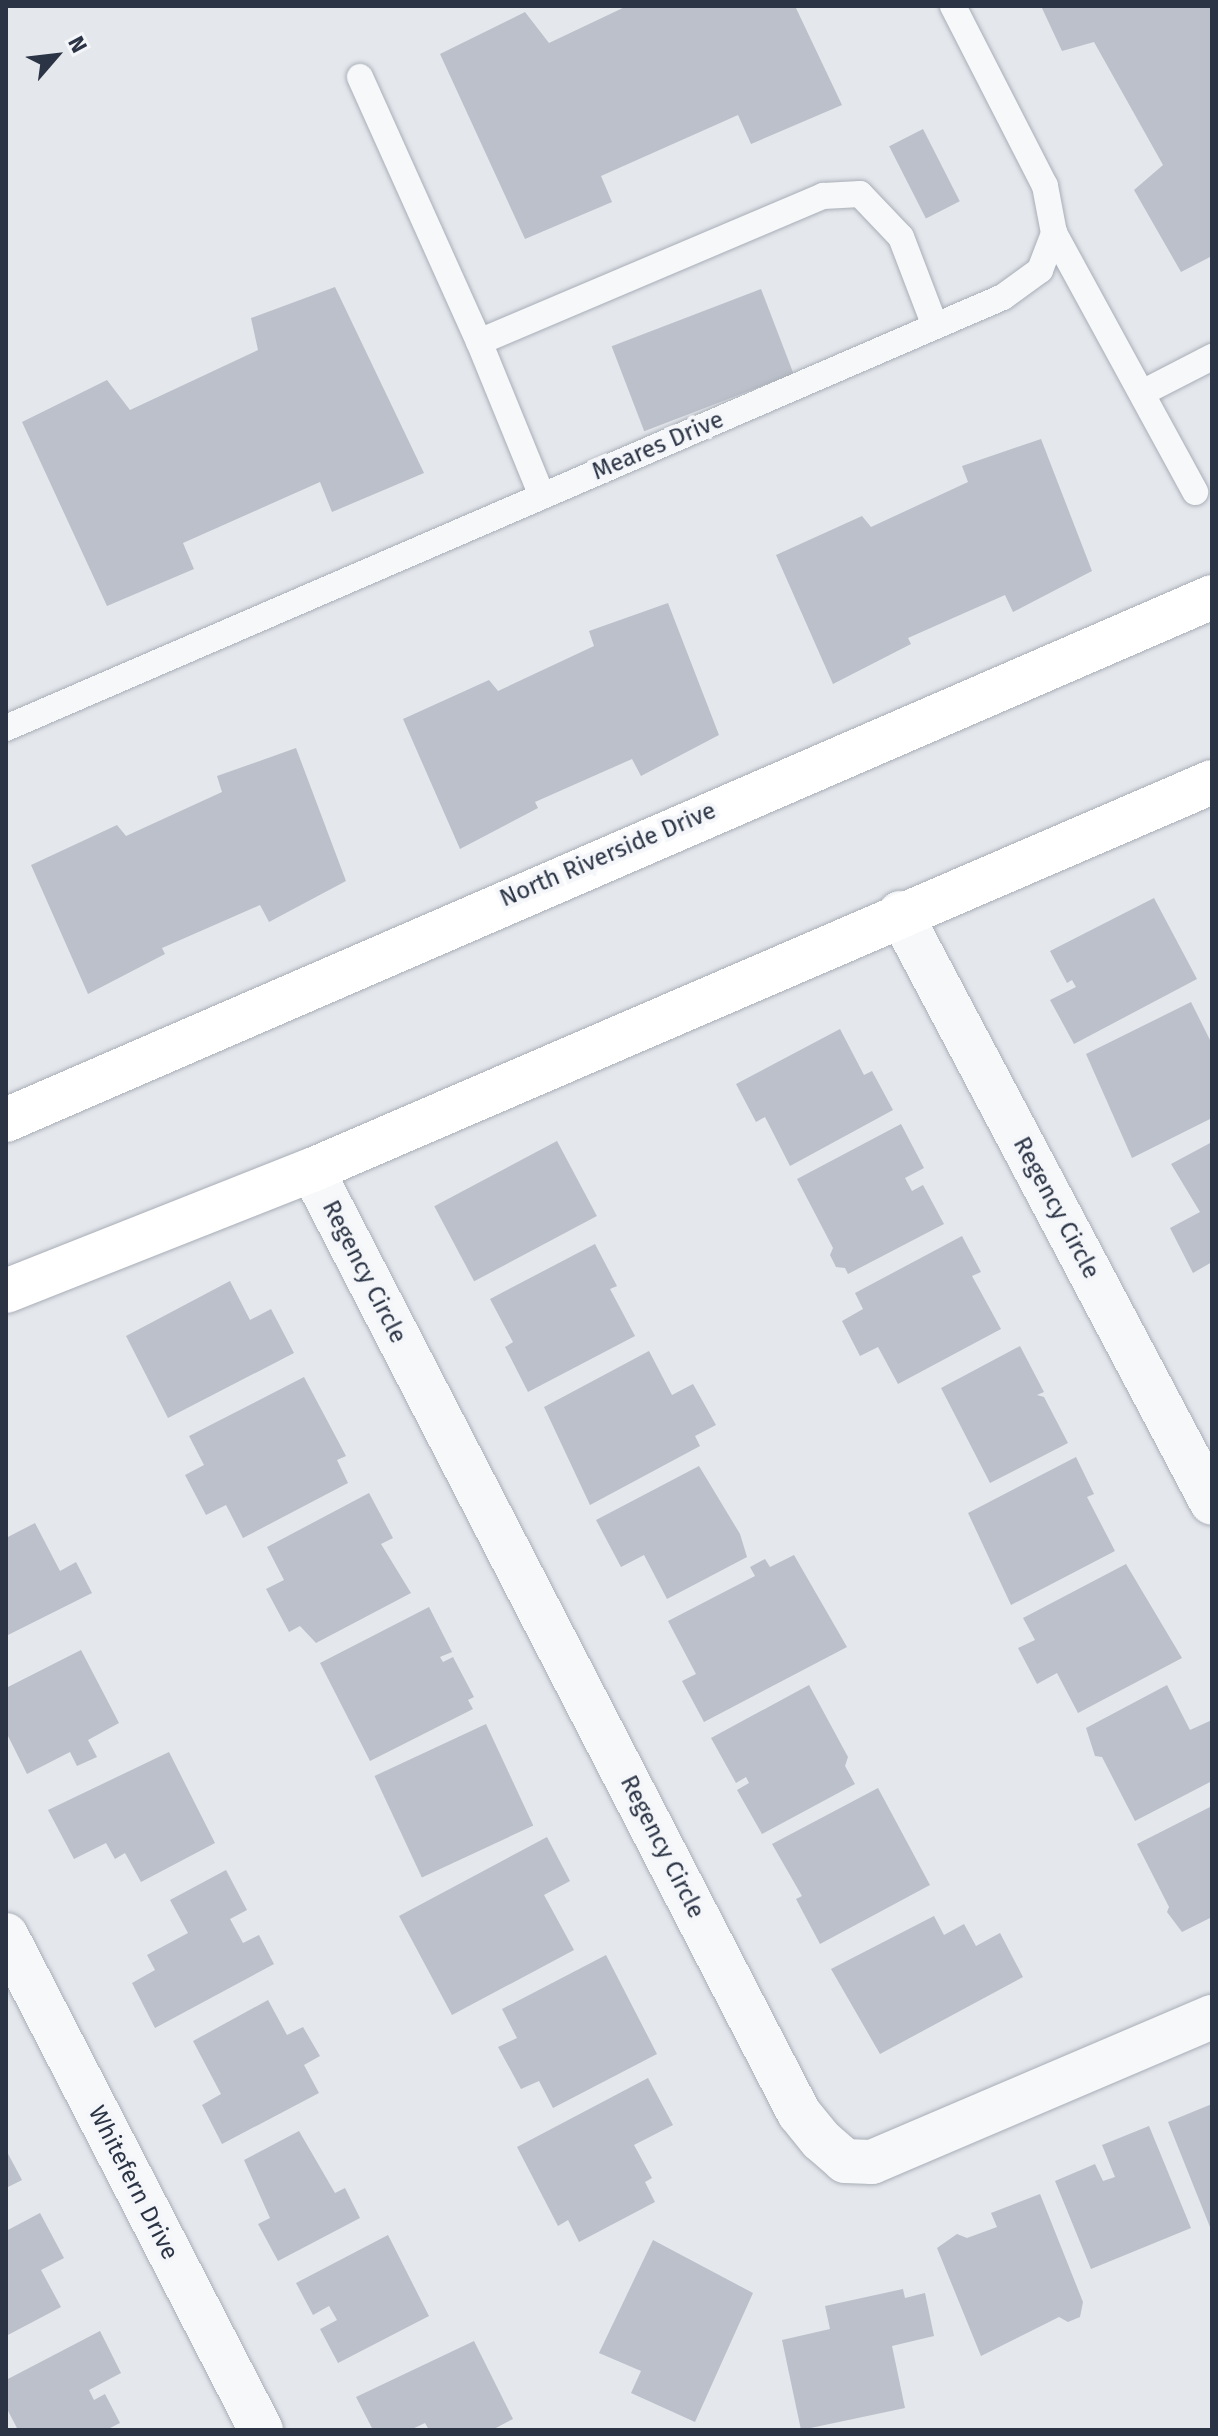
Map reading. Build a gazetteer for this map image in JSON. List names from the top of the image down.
{
  "streets": {
    "main road": ["North Riverside Drive"],
    "street": ["Regency Circle", "Whitefern Drive"],
    "lane": ["Meares Drive"]
  },
  "north": "top right"
}
